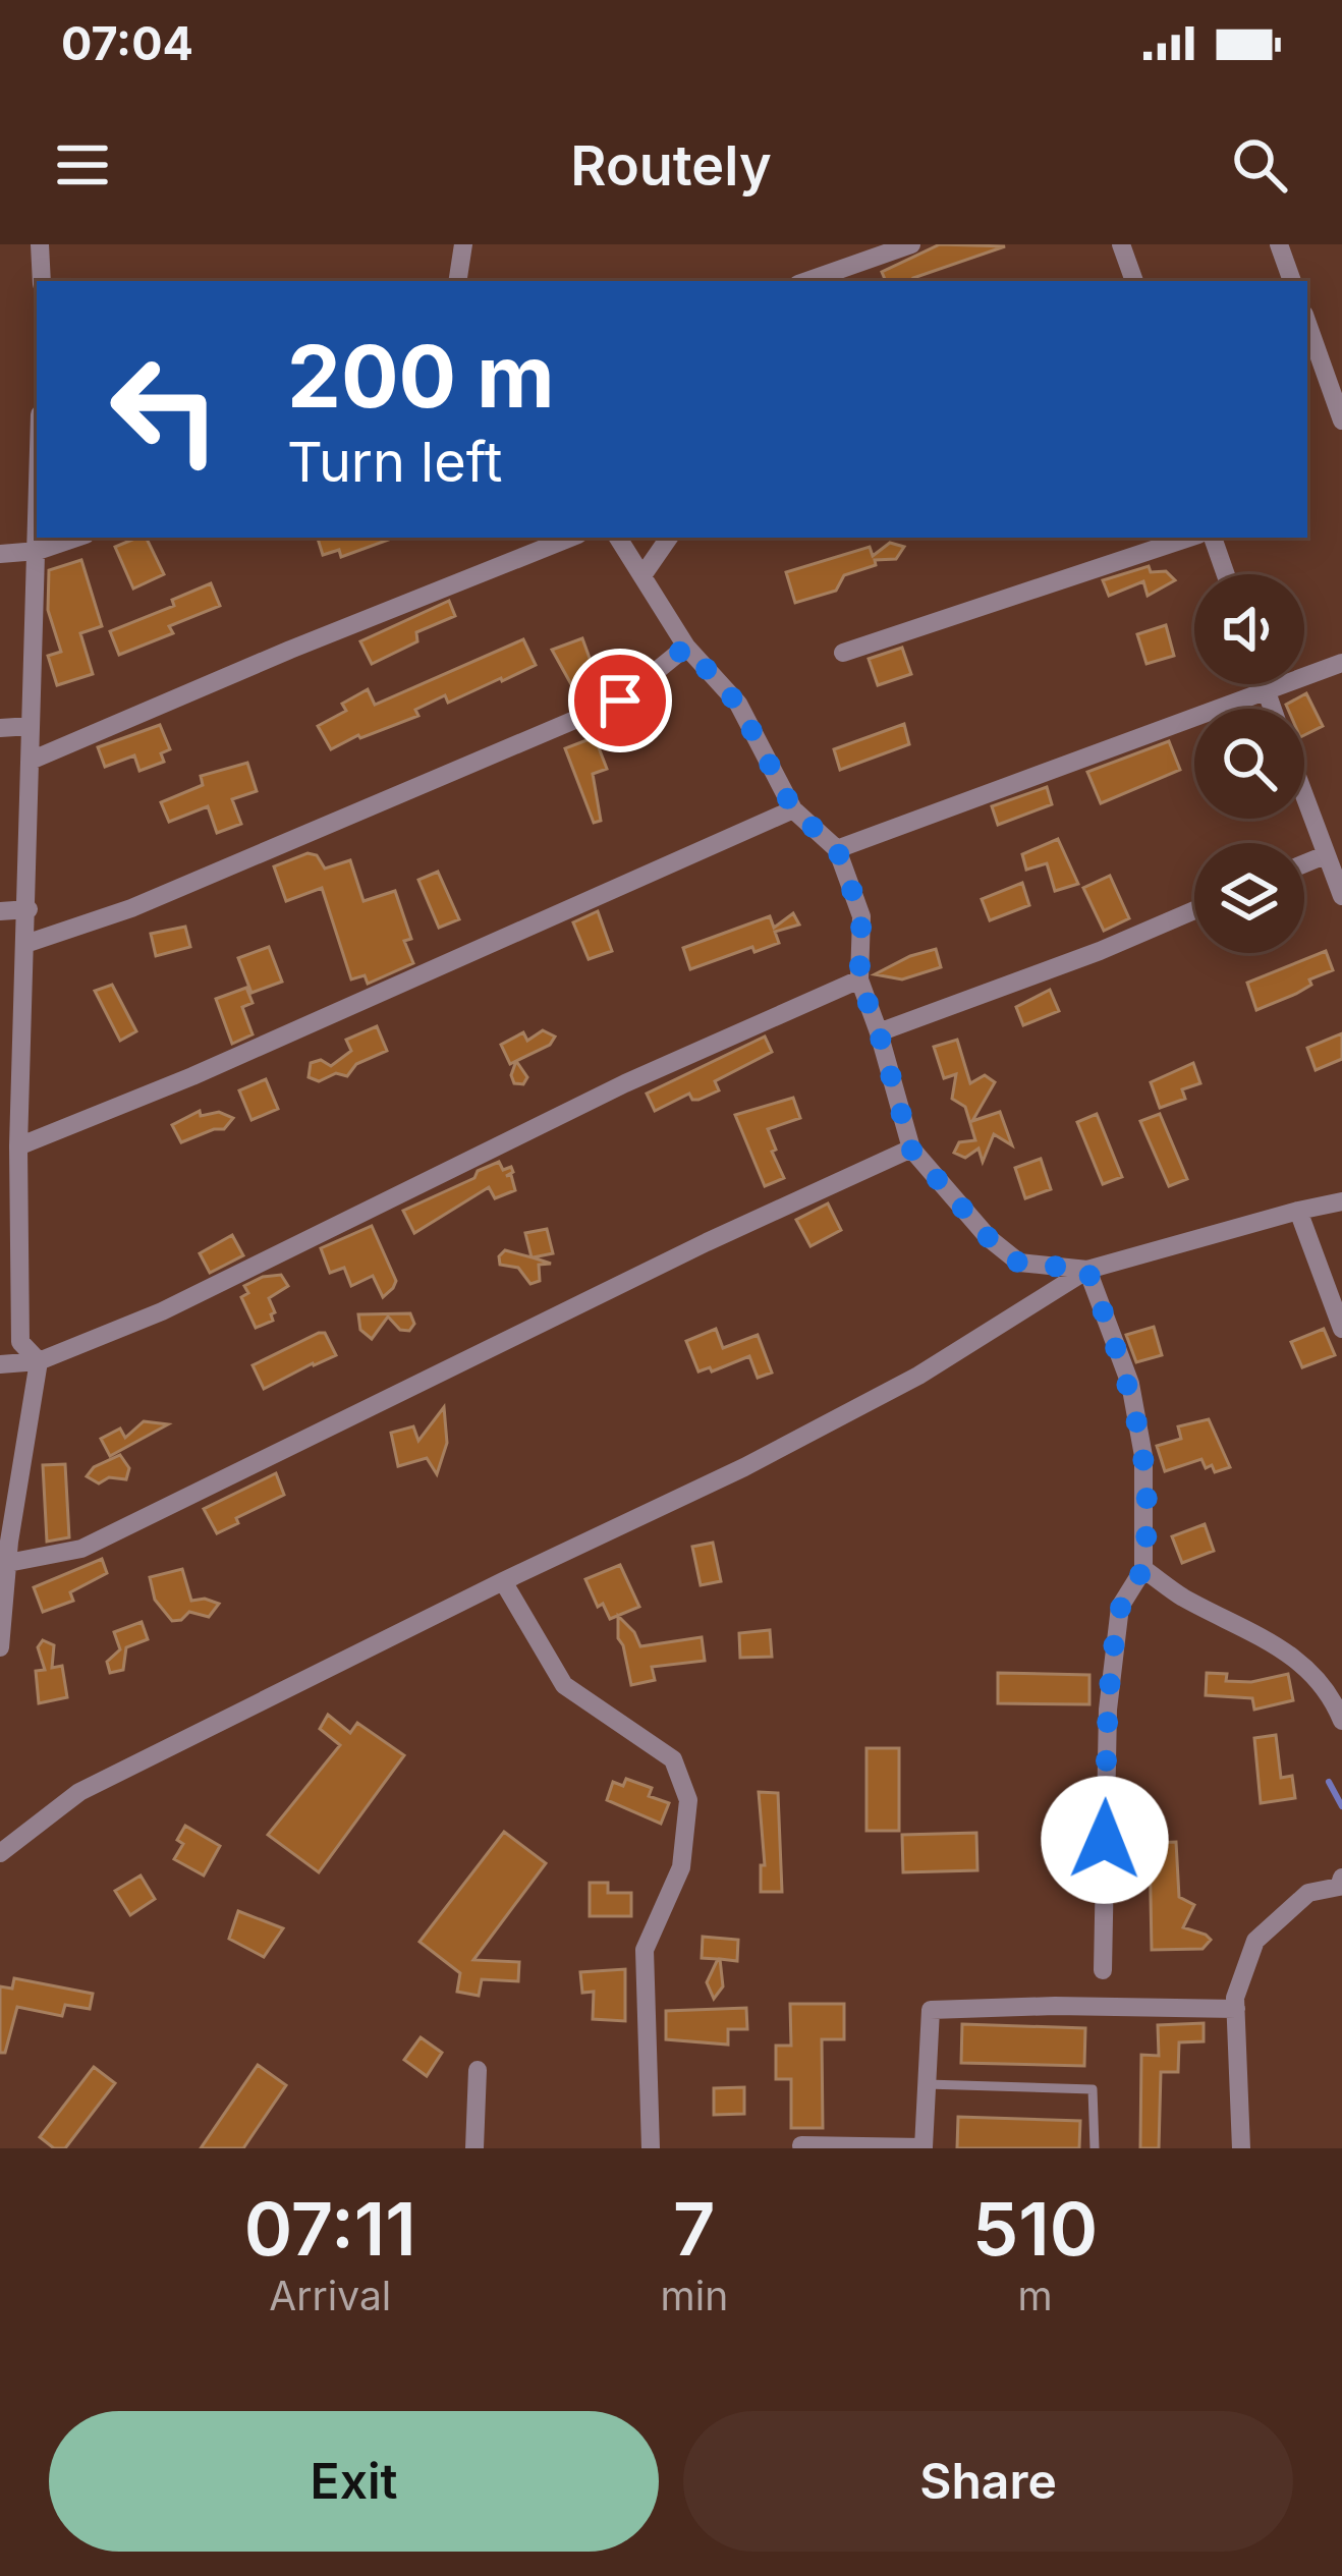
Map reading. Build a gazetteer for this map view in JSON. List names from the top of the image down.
{
  "page": {
    "status": "07:04",
    "header": "Routely",
    "turn": ["200 m", "Turn left"],
    "eta": [
      "07:11",
      "Arrival",
      "7",
      "min",
      "510",
      "m"
    ],
    "buttons": ["Exit", "Share"]
  }
}
